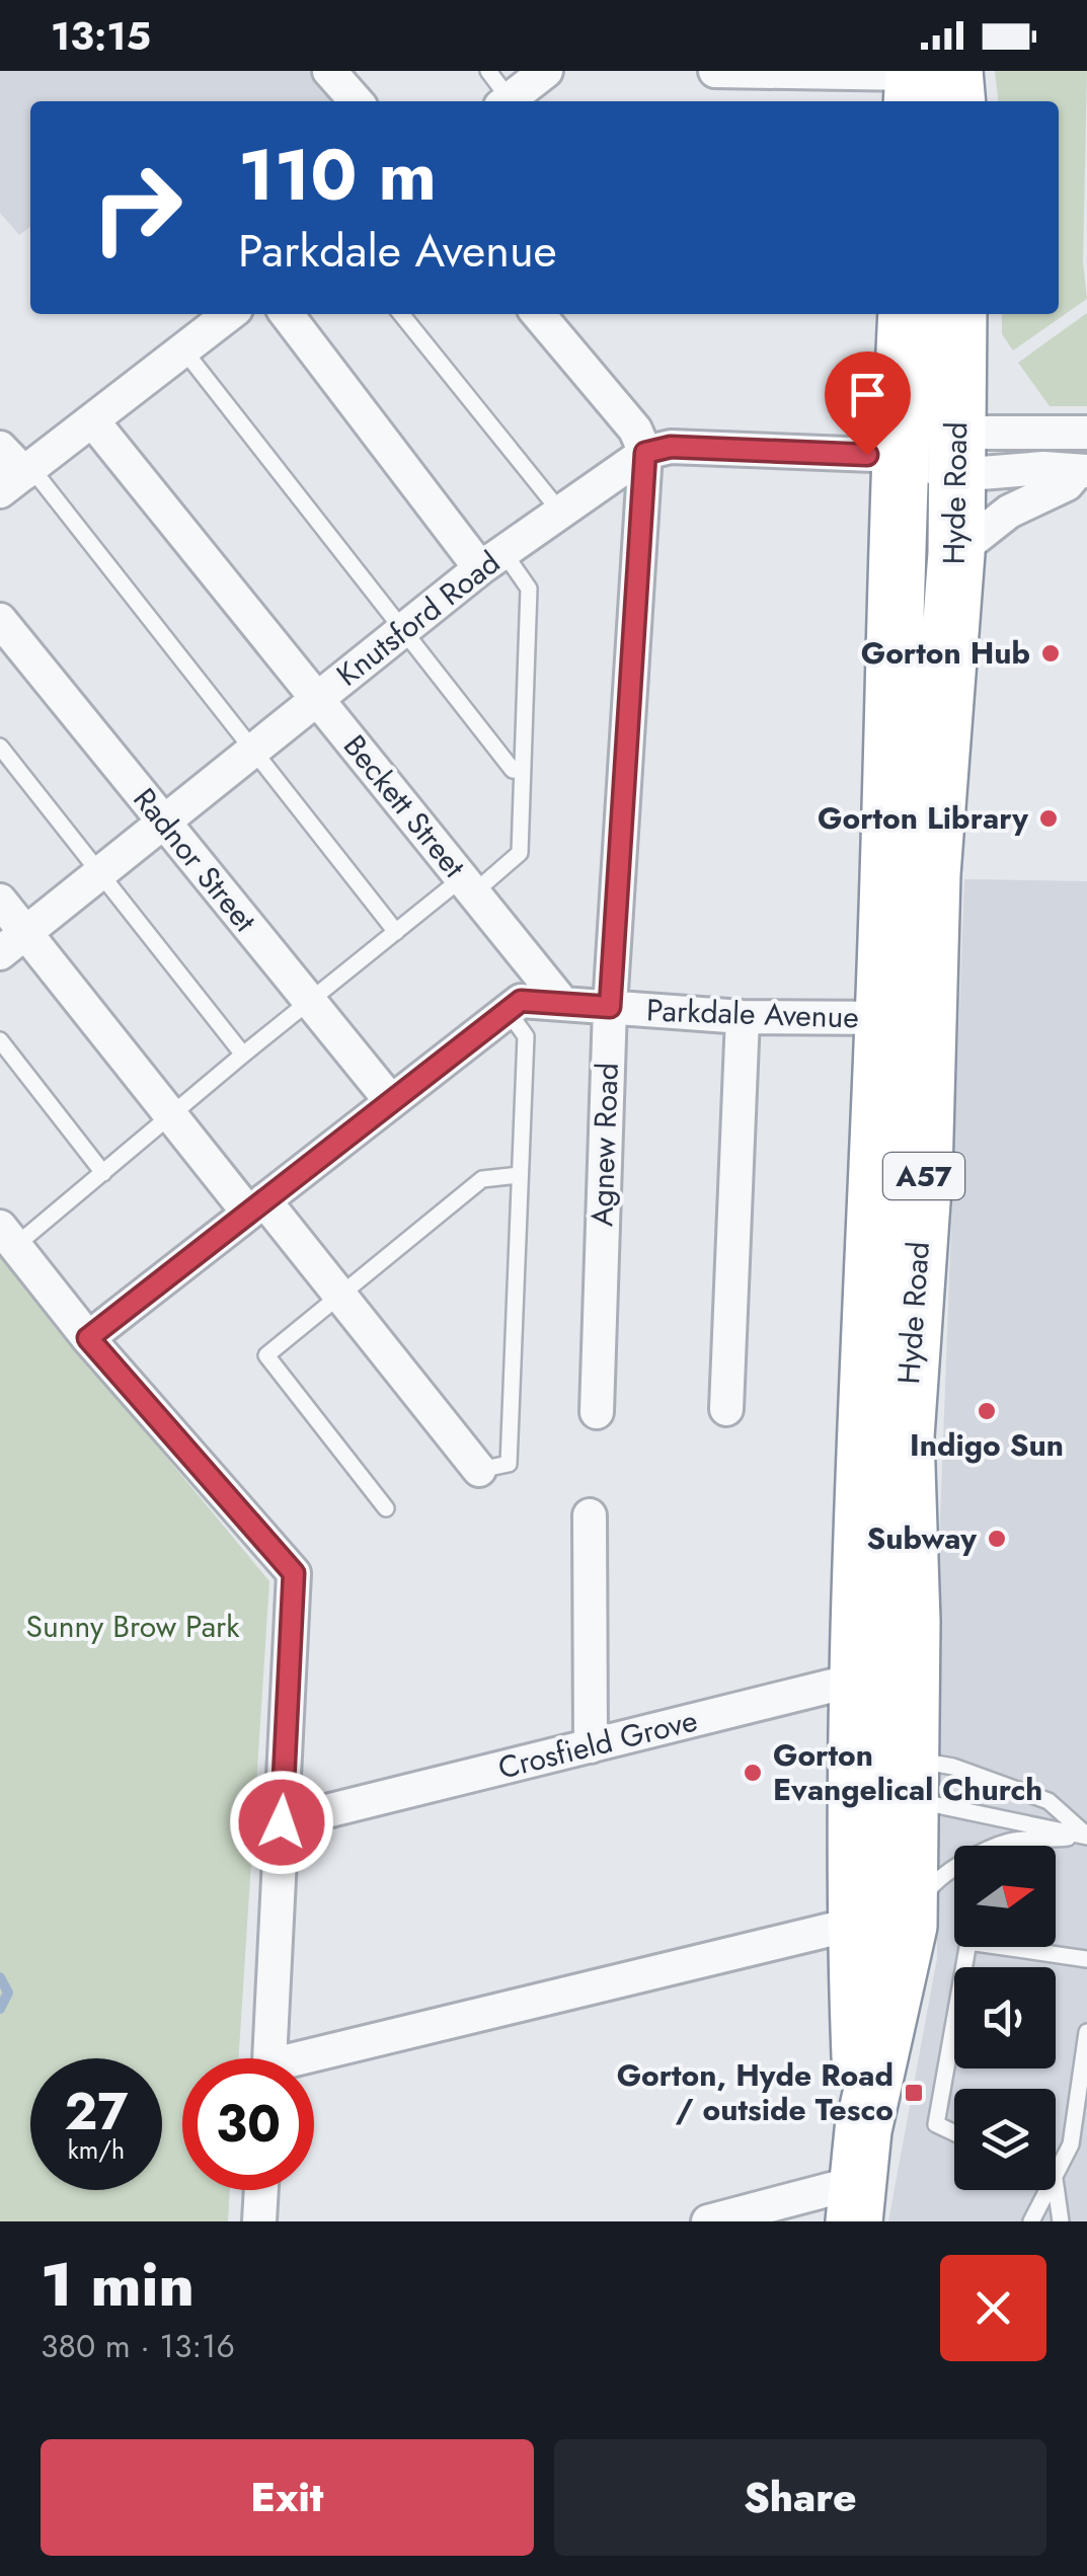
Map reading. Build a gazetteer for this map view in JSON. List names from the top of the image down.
{
  "streets": {
    "highway": ["Hyde Road", "A57"],
    "street": [
      "Knutsford Road",
      "Beckett Street",
      "Radnor Street",
      "Parkdale Avenue",
      "Agnew Road",
      "Crosfield Grove"
    ]
  },
  "crossings": [
    ["Hyde Road", "Knutsford Road"],
    ["Hyde Road", "Parkdale Avenue"],
    ["Hyde Road", "Crosfield Grove"],
    ["Knutsford Road", "Beckett Street"],
    ["Knutsford Road", "Radnor Street"],
    ["Knutsford Road", "Agnew Road"],
    ["Beckett Street", "Parkdale Avenue"],
    ["Radnor Street", "Parkdale Avenue"],
    ["Parkdale Avenue", "Agnew Road"]
  ],
  "parks": ["Sunny Brow Park"],
  "places": {
    "other": [
      "Gorton Hub",
      "Gorton Library",
      "Indigo Sun",
      "Subway",
      "Gorton Evangelical Church"
    ],
    "transit": ["Gorton, Hyde Road / outside Tesco"]
  },
  "north": "right",
  "page": {
    "status": "13:15",
    "turn": ["110 m", "Parkdale Avenue"],
    "speed": "27 km/h",
    "limit": "30",
    "heading": ["1 min", "380 m · 13:16"],
    "buttons": ["Exit", "Share"]
  }
}
